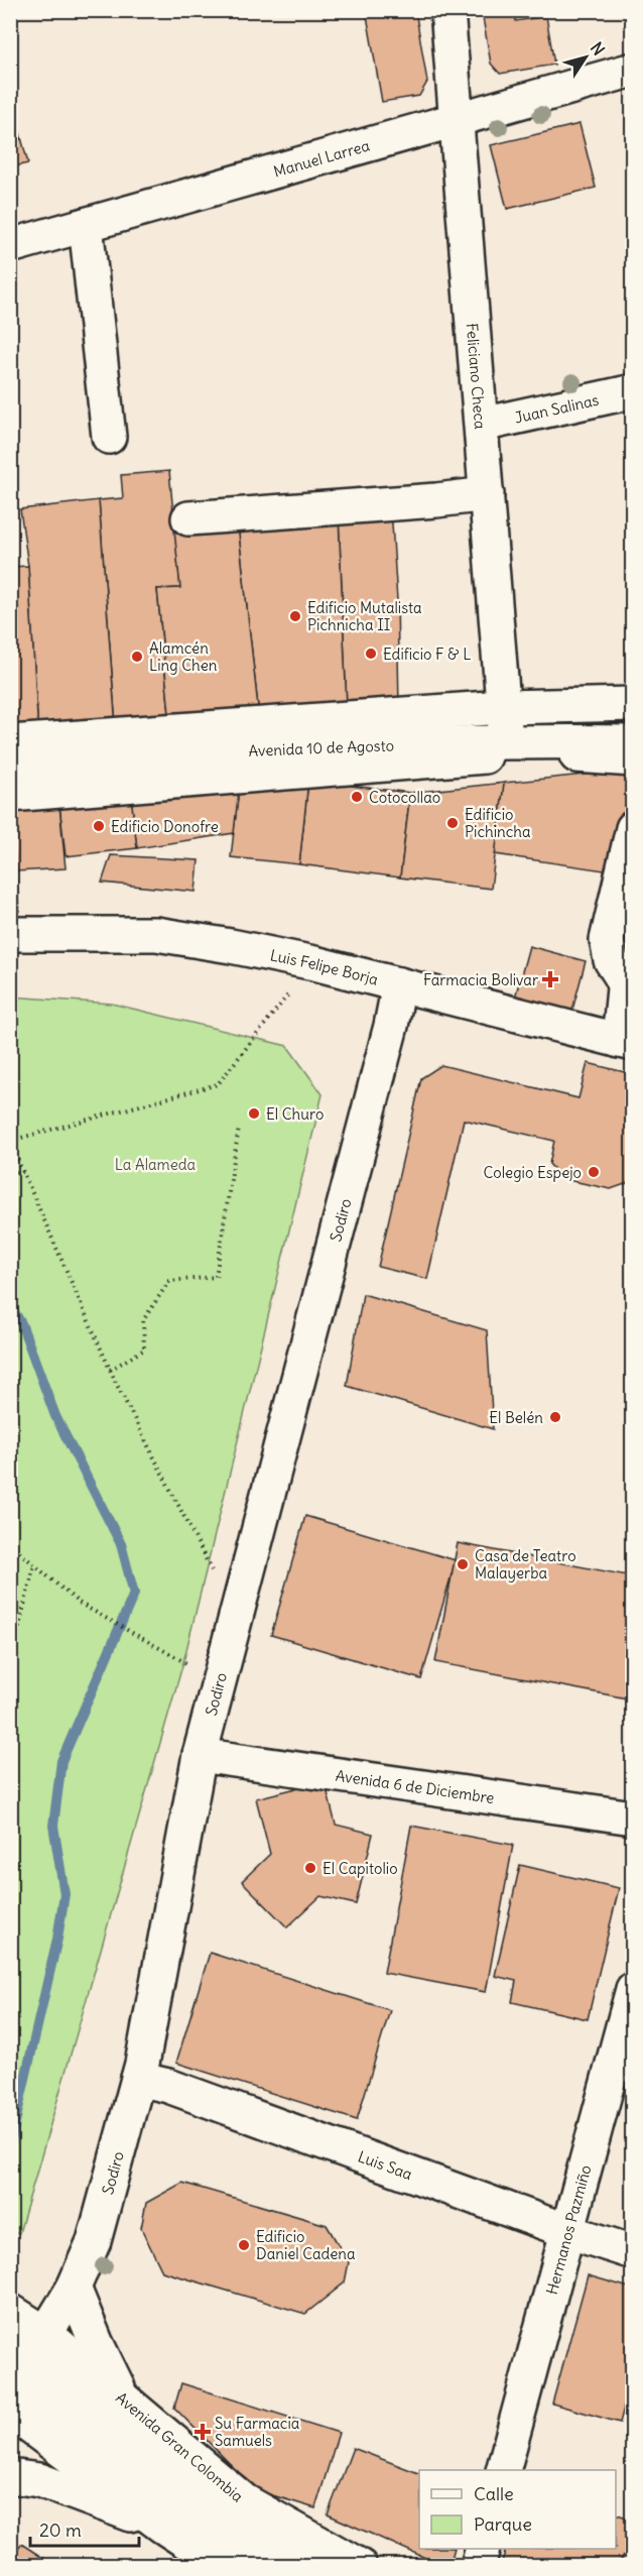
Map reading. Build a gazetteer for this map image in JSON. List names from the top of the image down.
{
  "streets": {
    "street": [
      "Manuel Larrea",
      "Feliciano Checa",
      "Juan Salinas",
      "Avenida 10 de Agosto",
      "Luis Felipe Borja",
      "Sodiro",
      "Avenida 6 de Diciembre",
      "Luis Saa",
      "Hermanos Pazmiño",
      "Avenida Gran Colombia"
    ]
  },
  "crossings": [
    ["Manuel Larrea", "Feliciano Checa"],
    ["Feliciano Checa", "Juan Salinas"],
    ["Feliciano Checa", "Avenida 10 de Agosto"],
    ["Luis Felipe Borja", "Sodiro"],
    ["Sodiro", "Avenida 6 de Diciembre"],
    ["Sodiro", "Luis Saa"],
    ["Sodiro", "Avenida Gran Colombia"],
    ["Luis Saa", "Hermanos Pazmiño"]
  ],
  "parks": ["La Alameda"],
  "places": {
    "other": [
      "Edificio Mutalista Pichnicha II",
      "Edificio F & L",
      "Alamcén Ling Chen",
      "Cotocollao",
      "Edificio Pichincha",
      "Edificio Donofre",
      "El Churo",
      "Colegio Espejo",
      "El Belén",
      "Casa de Teatro Malayerba",
      "El Capitolio",
      "Edificio Daniel Cadena"
    ],
    "health": ["Farmacia Bolivar", "Su Farmacia Samuels"]
  },
  "legend": ["Calle", "Parque"],
  "scale_bar": "20 m",
  "north": "top right"
}
